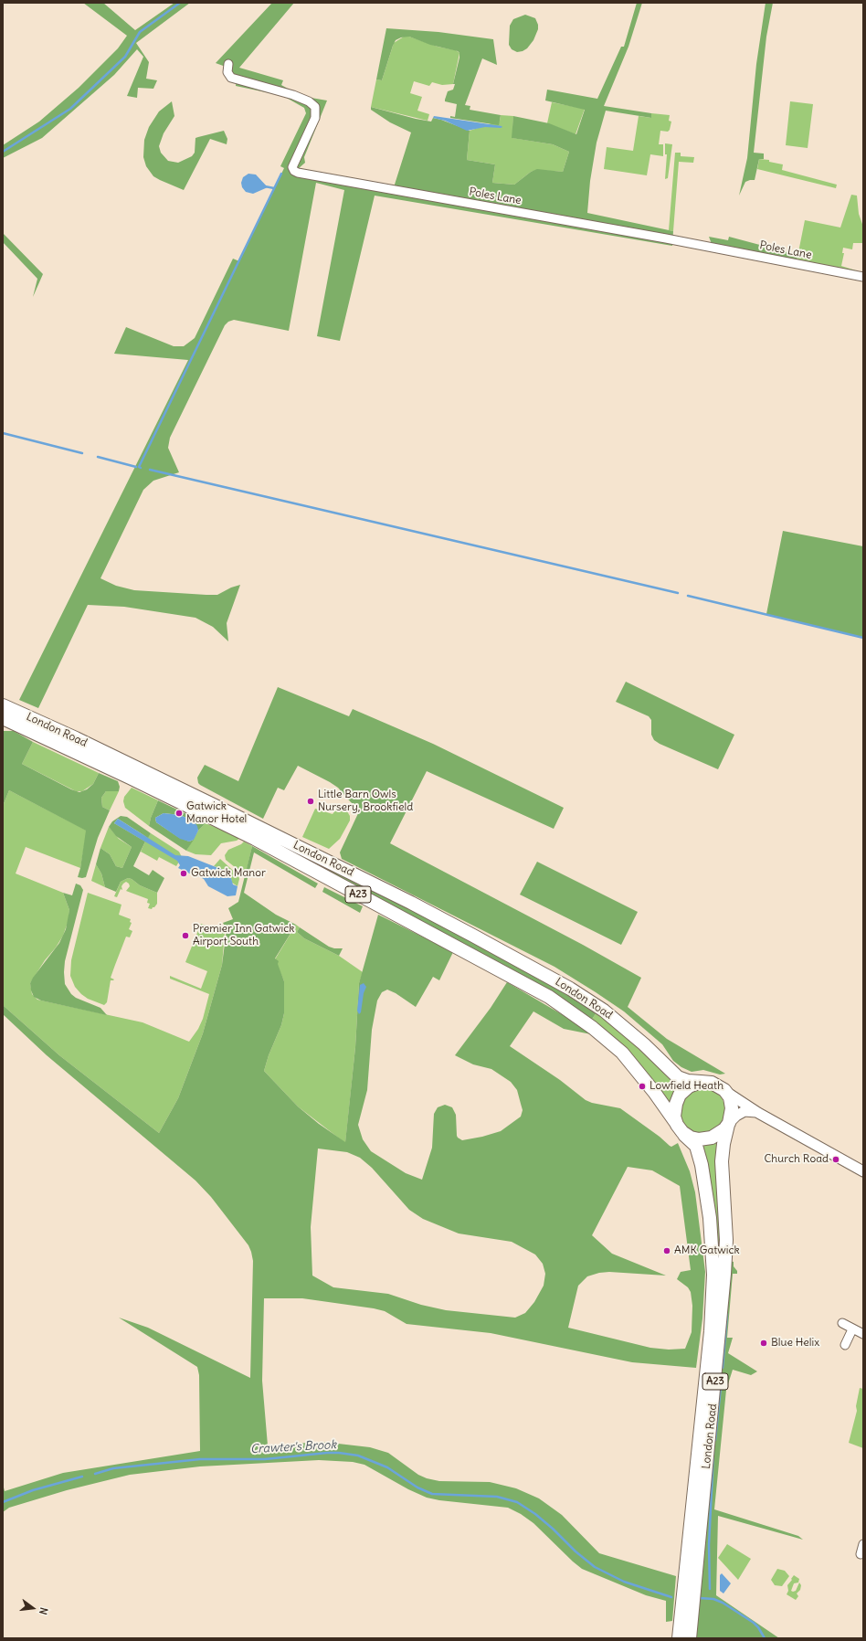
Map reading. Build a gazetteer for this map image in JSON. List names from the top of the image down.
{
  "streets": {
    "main road": ["London Road", "A23"],
    "street": ["Poles Lane"]
  },
  "water": ["Crawter's Brook"],
  "places": [
    "Little Barn Owls Nursery, Brookfield",
    "Gatwick Manor Hotel",
    "Gatwick Manor",
    "Premier Inn Gatwick Airport South",
    "Lowfield Heath",
    "Church Road",
    "AMK Gatwick",
    "Blue Helix"
  ],
  "north": "right"
}
